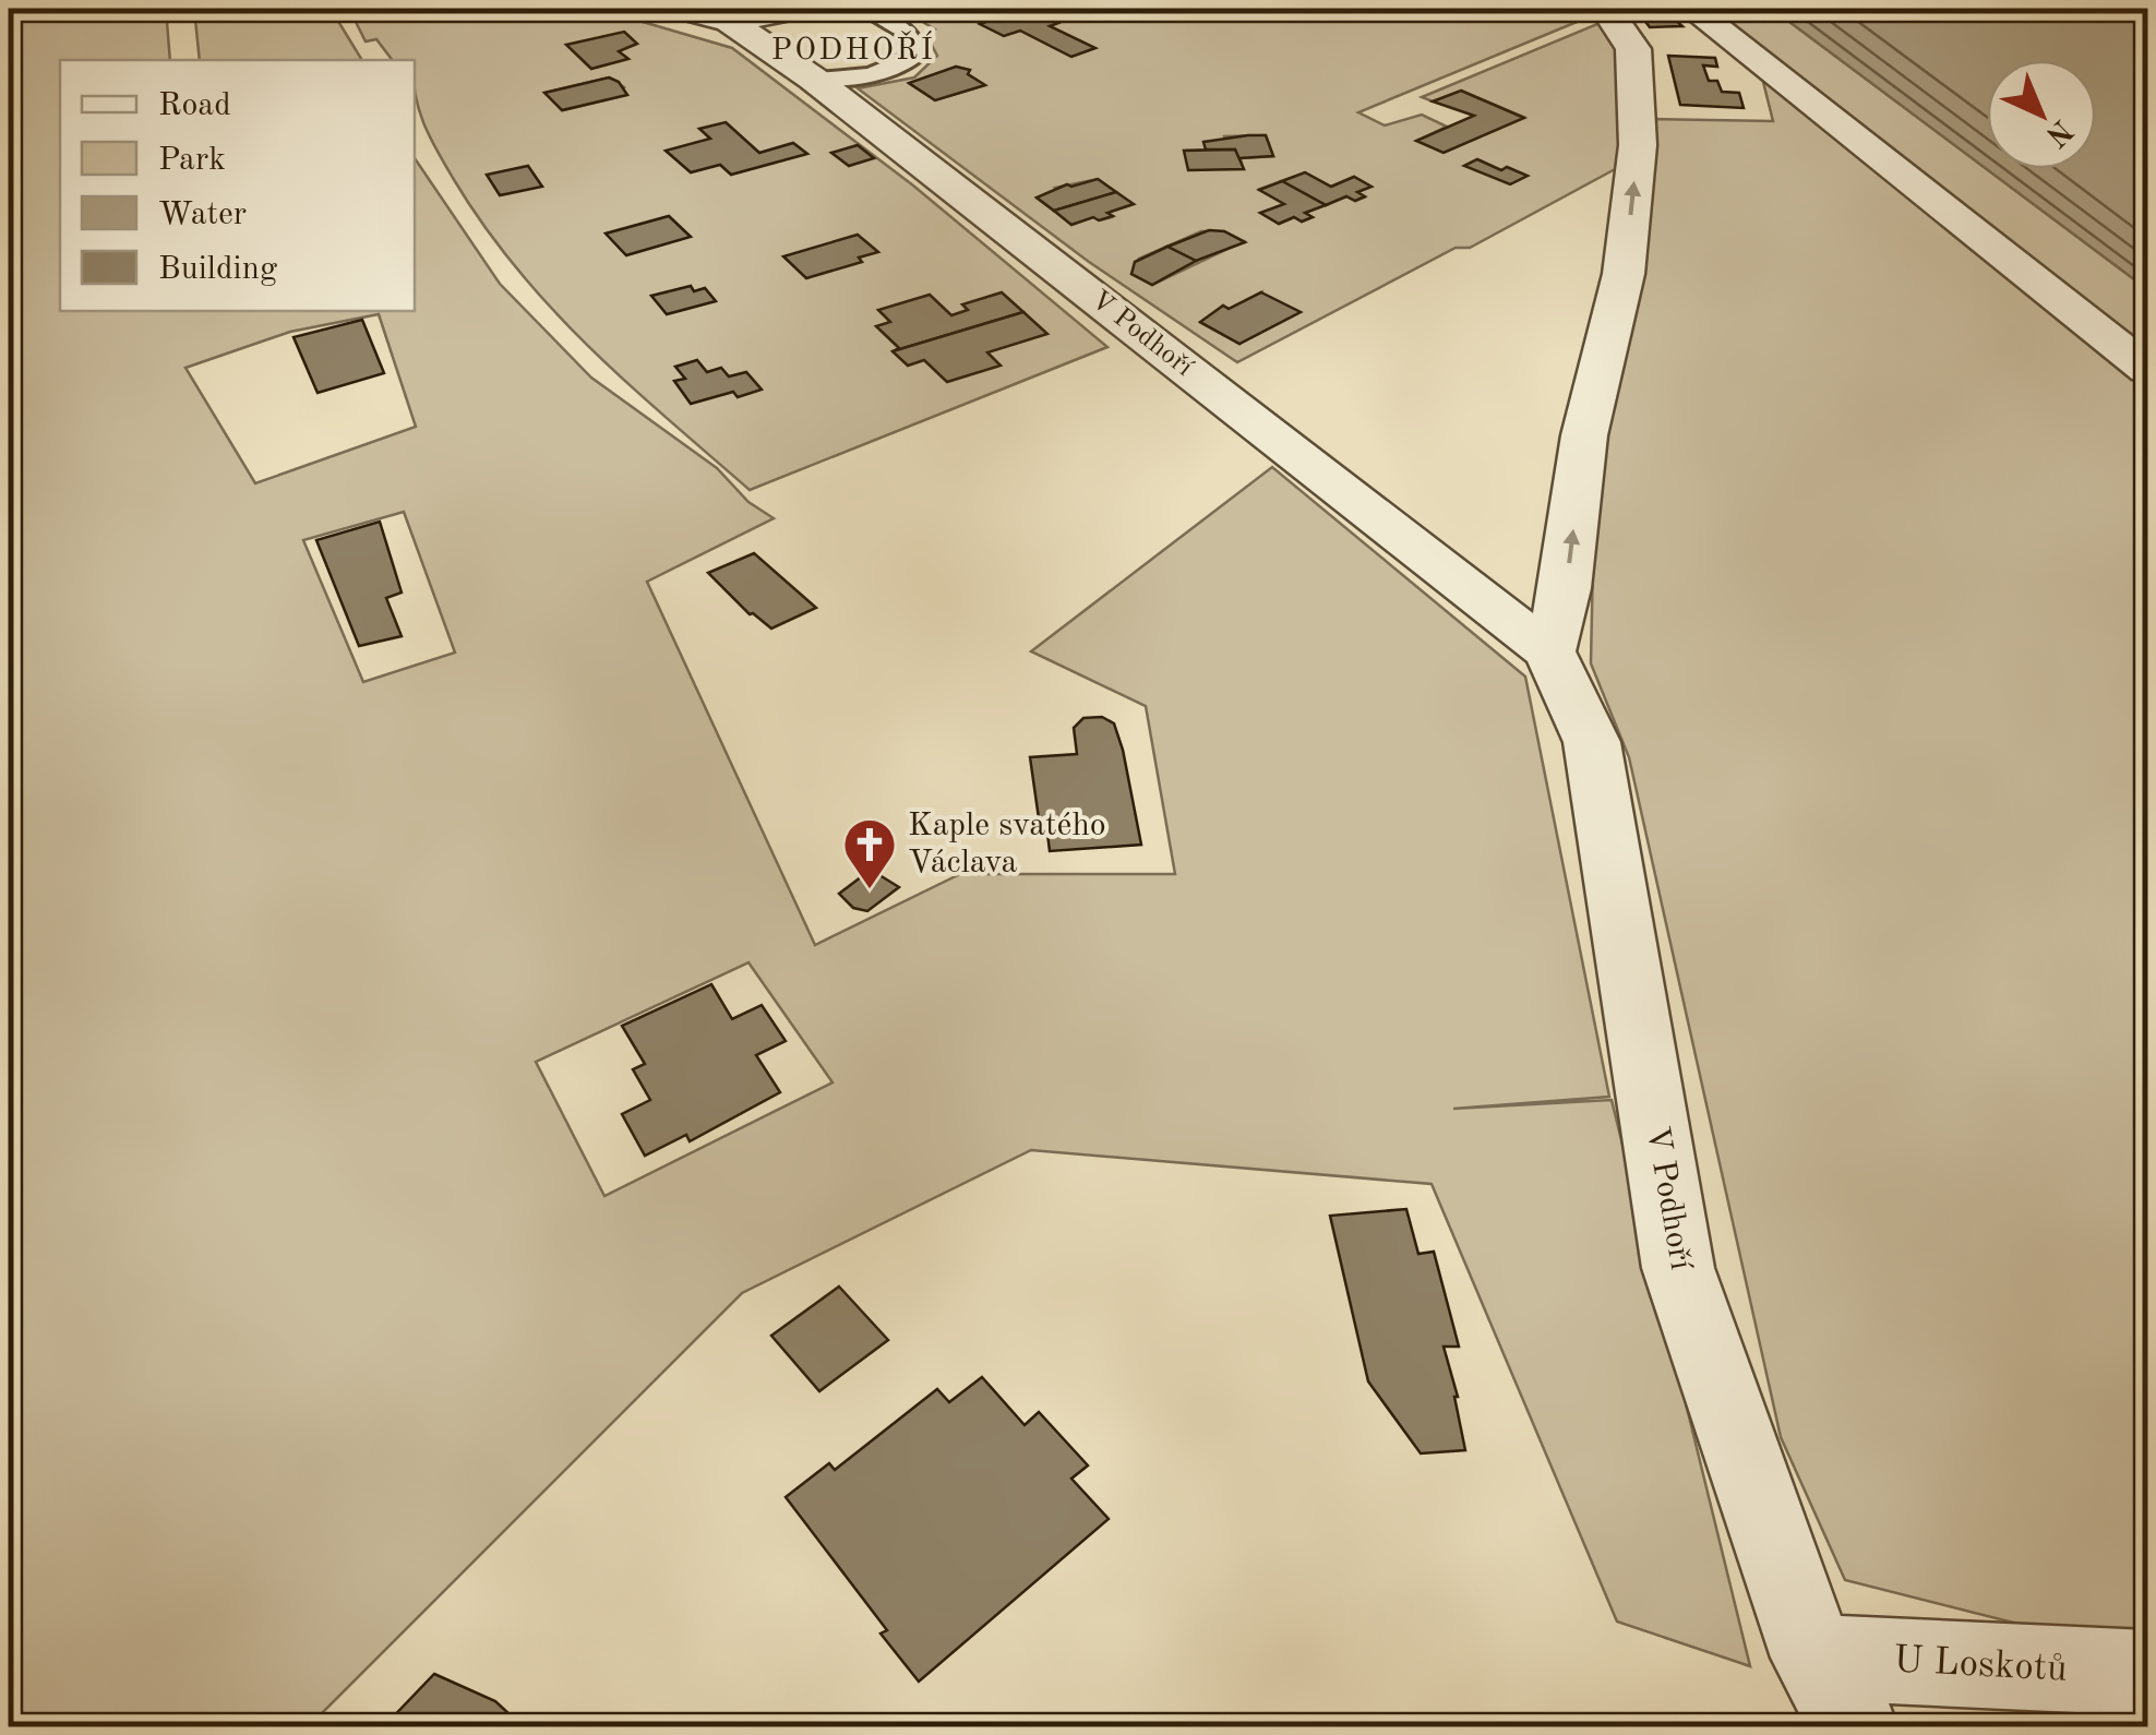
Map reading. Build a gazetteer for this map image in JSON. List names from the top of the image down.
{
  "streets": {
    "street": ["V Podhoří", "U Loskotů"]
  },
  "crossings": [
    ["V Podhoří", "U Loskotů"]
  ],
  "districts": ["PODHOŘÍ"],
  "places": {
    "church": ["Kaple svatého Václava"]
  },
  "legend": [
    "Road",
    "Park",
    "Water",
    "Building"
  ],
  "north": "bottom right"
}
